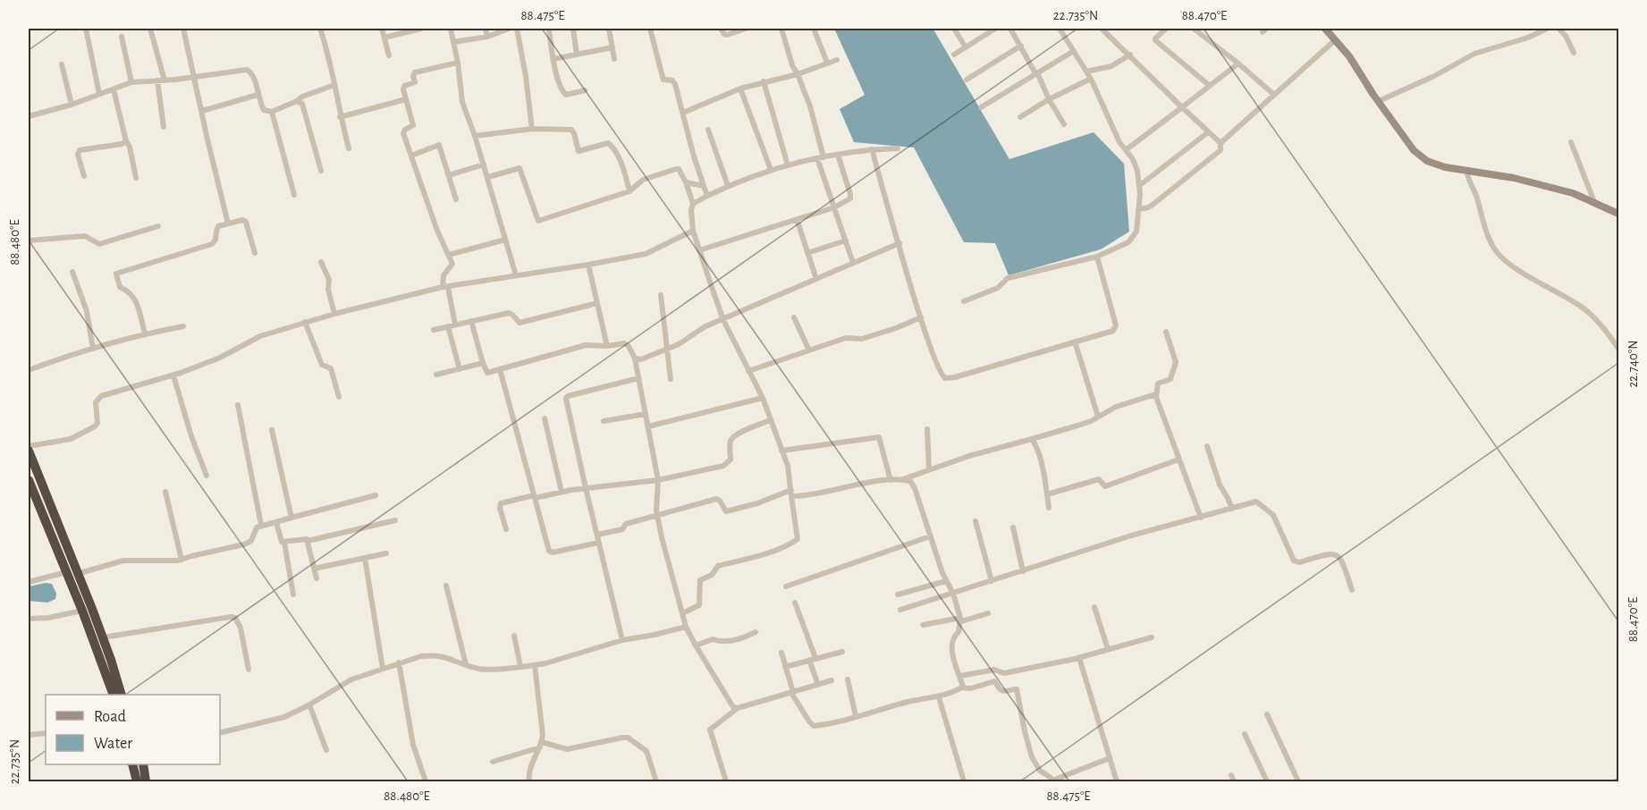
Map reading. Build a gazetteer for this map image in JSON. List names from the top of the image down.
{
  "legend": ["Road", "Water"],
  "coordinates": [
    "88.475°E",
    "22.735°N",
    "88.470°E",
    "88.480°E",
    "22.740°N"
  ]
}
